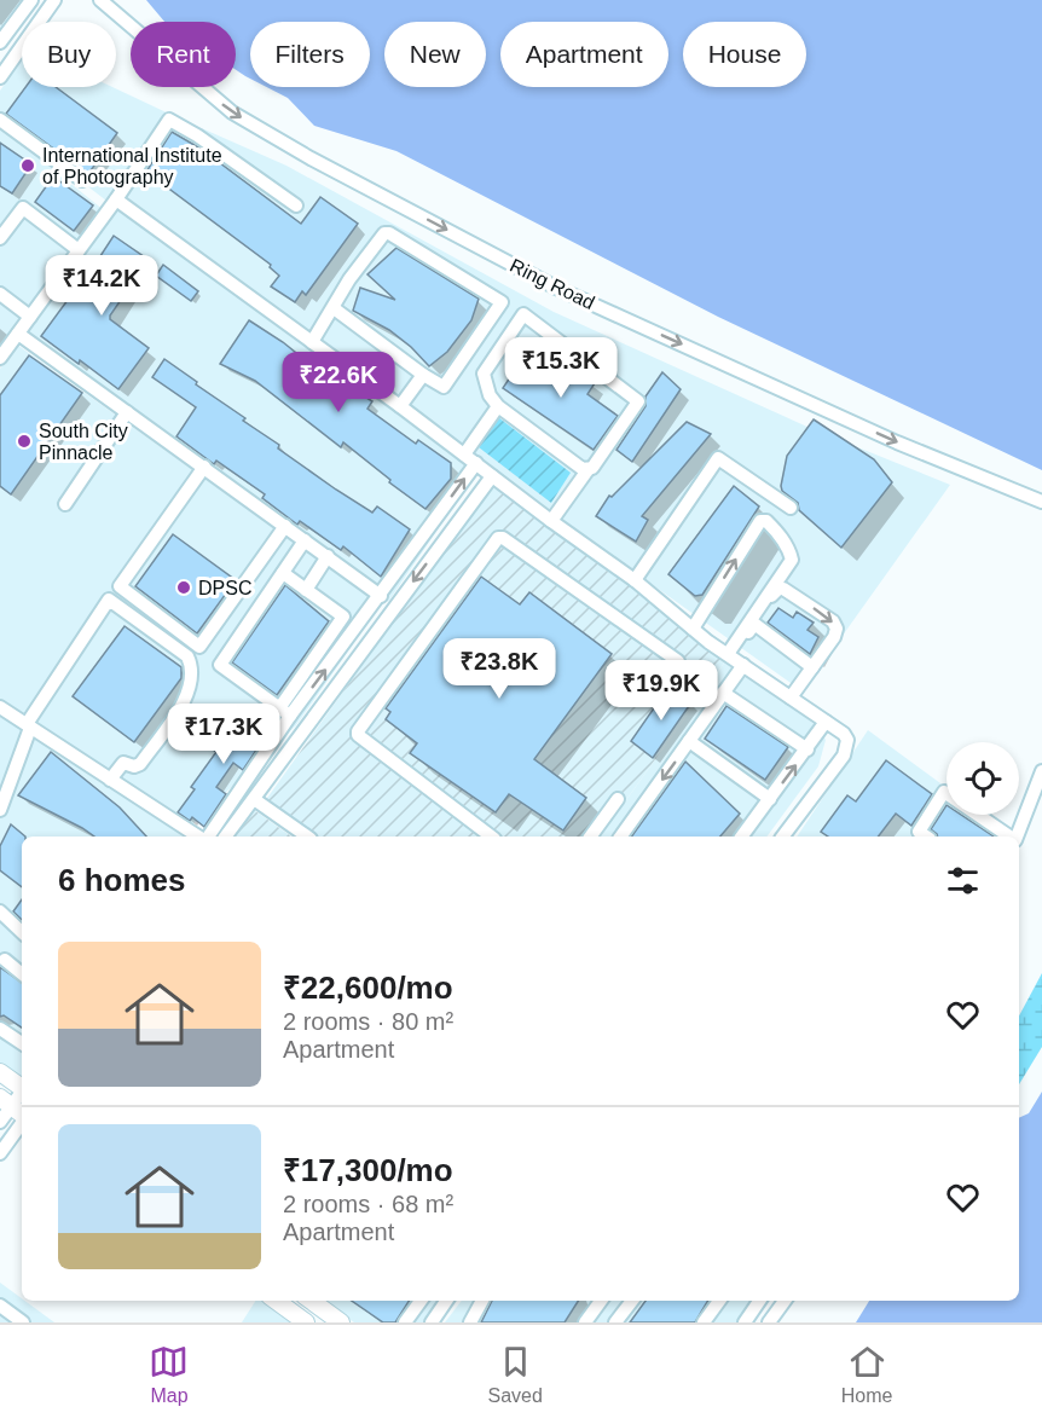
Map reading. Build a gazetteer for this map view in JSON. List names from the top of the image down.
{
  "streets": {
    "street": ["Ring Road"]
  },
  "one_way": ["Ring Road"],
  "places": ["International Institute of Photography", "South City Pinnacle", "DPSC"],
  "page": {
    "chip": [
      "Buy",
      "Rent",
      "Filters",
      "New",
      "Apartment",
      "House"
    ],
    "price": [
      "₹14.2K",
      "₹15.3K",
      "₹22.6K",
      "₹23.8K",
      "₹19.9K",
      "₹17.3K"
    ],
    "heading": "6 homes",
    "list": [
      {
        "name": "₹22,600/mo",
        "note": "2 rooms · 80 m² · Apartment"
      },
      {
        "name": "₹17,300/mo",
        "note": "2 rooms · 68 m² · Apartment"
      }
    ],
    "tabs": ["Map", "Saved", "Home"]
  }
}
